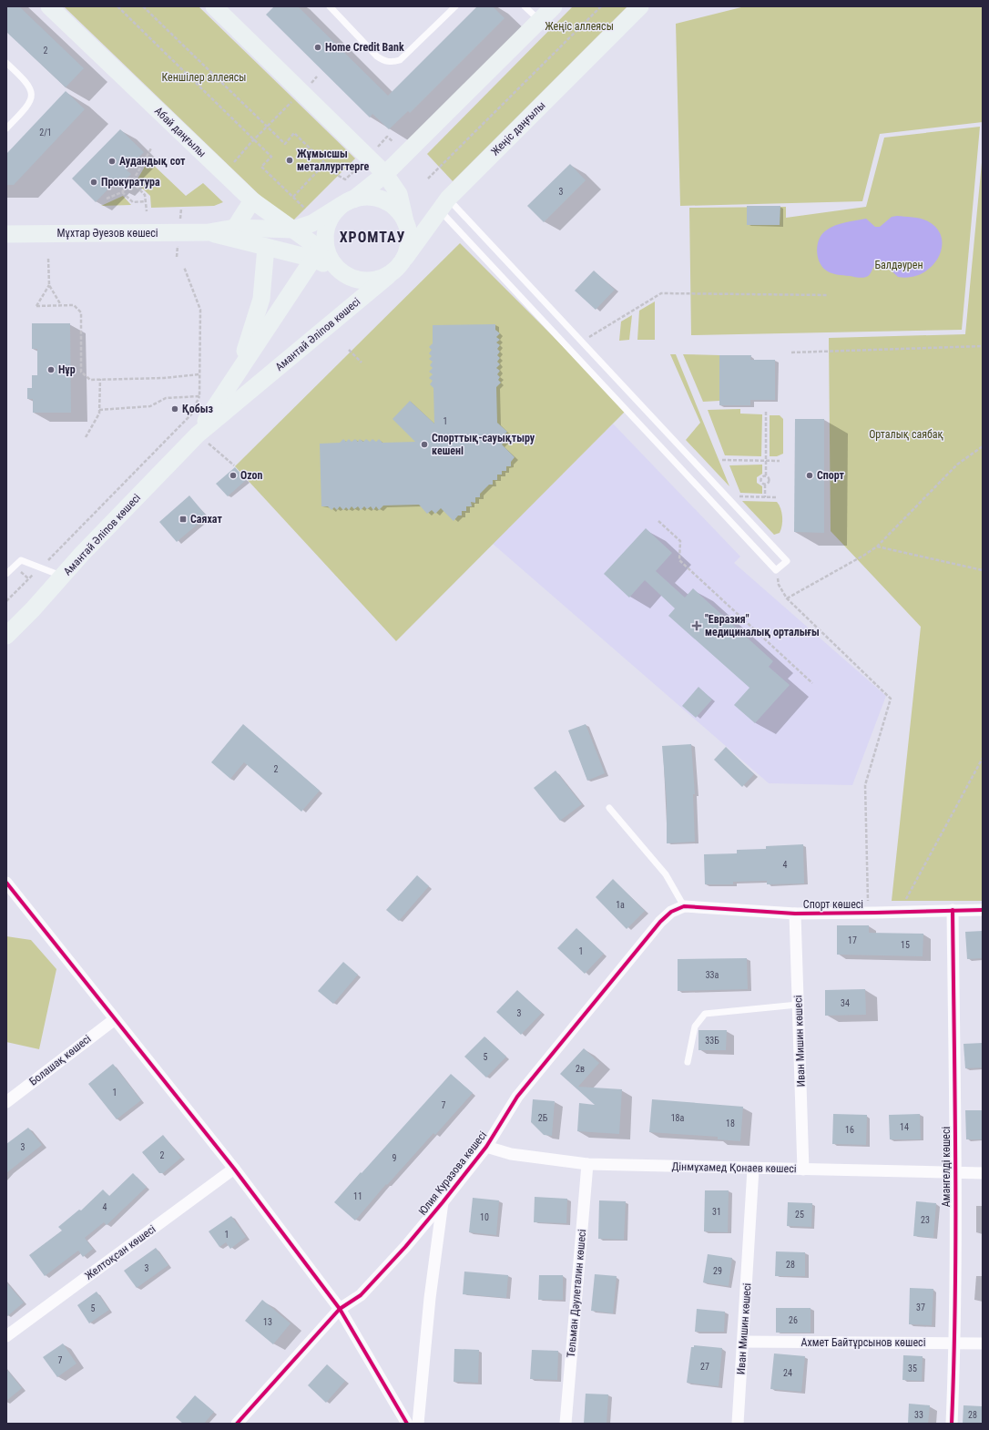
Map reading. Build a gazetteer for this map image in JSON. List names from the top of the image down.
{
  "streets": {
    "main road": [
      "Жеңіс даңғылы",
      "Абай даңғылы",
      "Мұхтар Әуезов көшесі",
      "Амантай Әліпов көшесі"
    ],
    "street": [
      "Спорт көшесі",
      "Иван Мишин көшесі",
      "Болашақ көшесі",
      "Амангелді көшесі",
      "Дінмұхамед Қонаев көшесі",
      "Юлия Куразова көшесі",
      "Желтоқсан көшесі",
      "Тельман Дәулеталин көшесі",
      "Ахмет Байтұрсынов көшесі"
    ]
  },
  "crossings": [
    ["Жеңіс даңғылы", "Амантай Әліпов көшесі"],
    ["Абай даңғылы", "Мұхтар Әуезов көшесі"],
    ["Абай даңғылы", "Амантай Әліпов көшесі"],
    ["Мұхтар Әуезов көшесі", "Амантай Әліпов көшесі"],
    ["Спорт көшесі", "Иван Мишин көшесі"],
    ["Спорт көшесі", "Амангелді көшесі"],
    ["Спорт көшесі", "Юлия Куразова көшесі"],
    ["Иван Мишин көшесі", "Дінмұхамед Қонаев көшесі"],
    ["Иван Мишин көшесі", "Ахмет Байтұрсынов көшесі"],
    ["Амангелді көшесі", "Дінмұхамед Қонаев көшесі"],
    ["Амангелді көшесі", "Ахмет Байтұрсынов көшесі"],
    ["Дінмұхамед Қонаев көшесі", "Юлия Куразова көшесі"],
    ["Дінмұхамед Қонаев көшесі", "Тельман Дәулеталин көшесі"]
  ],
  "districts": ["ХРОМТАУ"],
  "parks": [
    "Жеңіс аллеясы",
    "Кеншілер аллеясы",
    "Балдәурен",
    "Орталық саябақ"
  ],
  "places": {
    "other": [
      "Home Credit Bank",
      "Жұмысшы металлургтерге",
      "Аудандық сот",
      "Прокуратура",
      "Нұр",
      "Қобыз",
      "Спорттық-сауықтыру кешені",
      "Ozon",
      "Спорт"
    ],
    "transit": ["Саяхат"],
    "health": ["\"Евразия\" медициналық орталығы"]
  },
  "house_numbers": [
    "2",
    "2/1",
    "3",
    "1",
    "2",
    "4",
    "1а",
    "17",
    "15",
    "1",
    "33а",
    "34",
    "3",
    "33Б",
    "5",
    "2в",
    "1",
    "7",
    "2Б",
    "18а",
    "18",
    "14",
    "16",
    "3",
    "2",
    "9",
    "11",
    "4",
    "31",
    "25",
    "10",
    "23",
    "1",
    "28",
    "3",
    "29",
    "37",
    "5",
    "26",
    "13",
    "7",
    "27",
    "35",
    "24",
    "33",
    "28"
  ]
}
